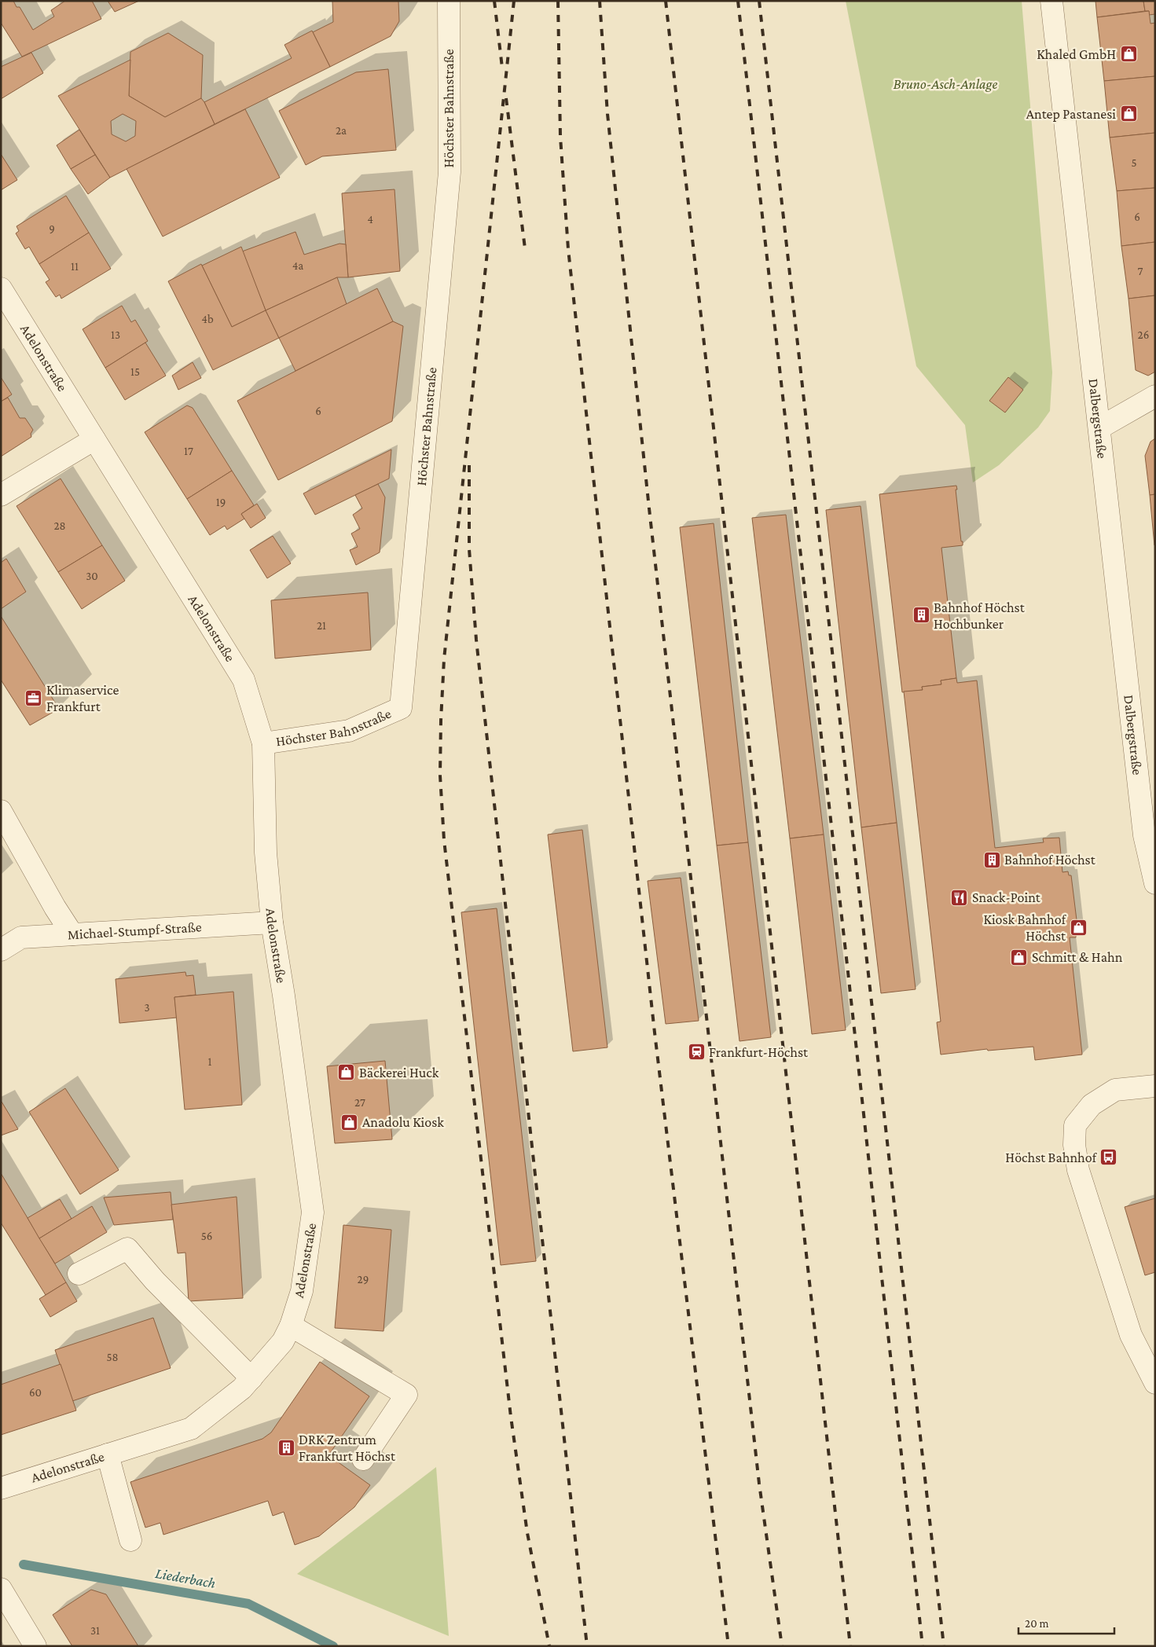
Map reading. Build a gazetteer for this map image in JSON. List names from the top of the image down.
{
  "streets": {
    "street": [
      "Höchster Bahnstraße",
      "Adelonstraße",
      "Dalbergstraße",
      "Michael-Stumpf-Straße"
    ]
  },
  "crossings": [
    ["Höchster Bahnstraße", "Adelonstraße"],
    ["Adelonstraße", "Michael-Stumpf-Straße"]
  ],
  "water": ["Liederbach"],
  "parks": ["Bruno-Asch-Anlage"],
  "places": {
    "shop": [
      "Khaled GmbH",
      "Antep Pastanesi",
      "Kiosk Bahnhof Höchst",
      "Schmitt & Hahn",
      "Bäckerei Huck",
      "Anadolu Kiosk"
    ],
    "building": ["Bahnhof Höchst Hochbunker", "Bahnhof Höchst", "DRK Zentrum Frankfurt Höchst"],
    "office": ["Klimaservice Frankfurt"],
    "restaurant": ["Snack-Point"],
    "station": ["Frankfurt-Höchst"],
    "bus stop": ["Höchst Bahnhof"]
  },
  "house_numbers": [
    "2a",
    "5",
    "6",
    "4",
    "9",
    "4a",
    "11",
    "7",
    "4b",
    "13",
    "26",
    "15",
    "6",
    "17",
    "19",
    "28",
    "30",
    "21",
    "3",
    "1",
    "27",
    "56",
    "29",
    "58",
    "60",
    "31"
  ],
  "scale_bar": "20 m"
}
